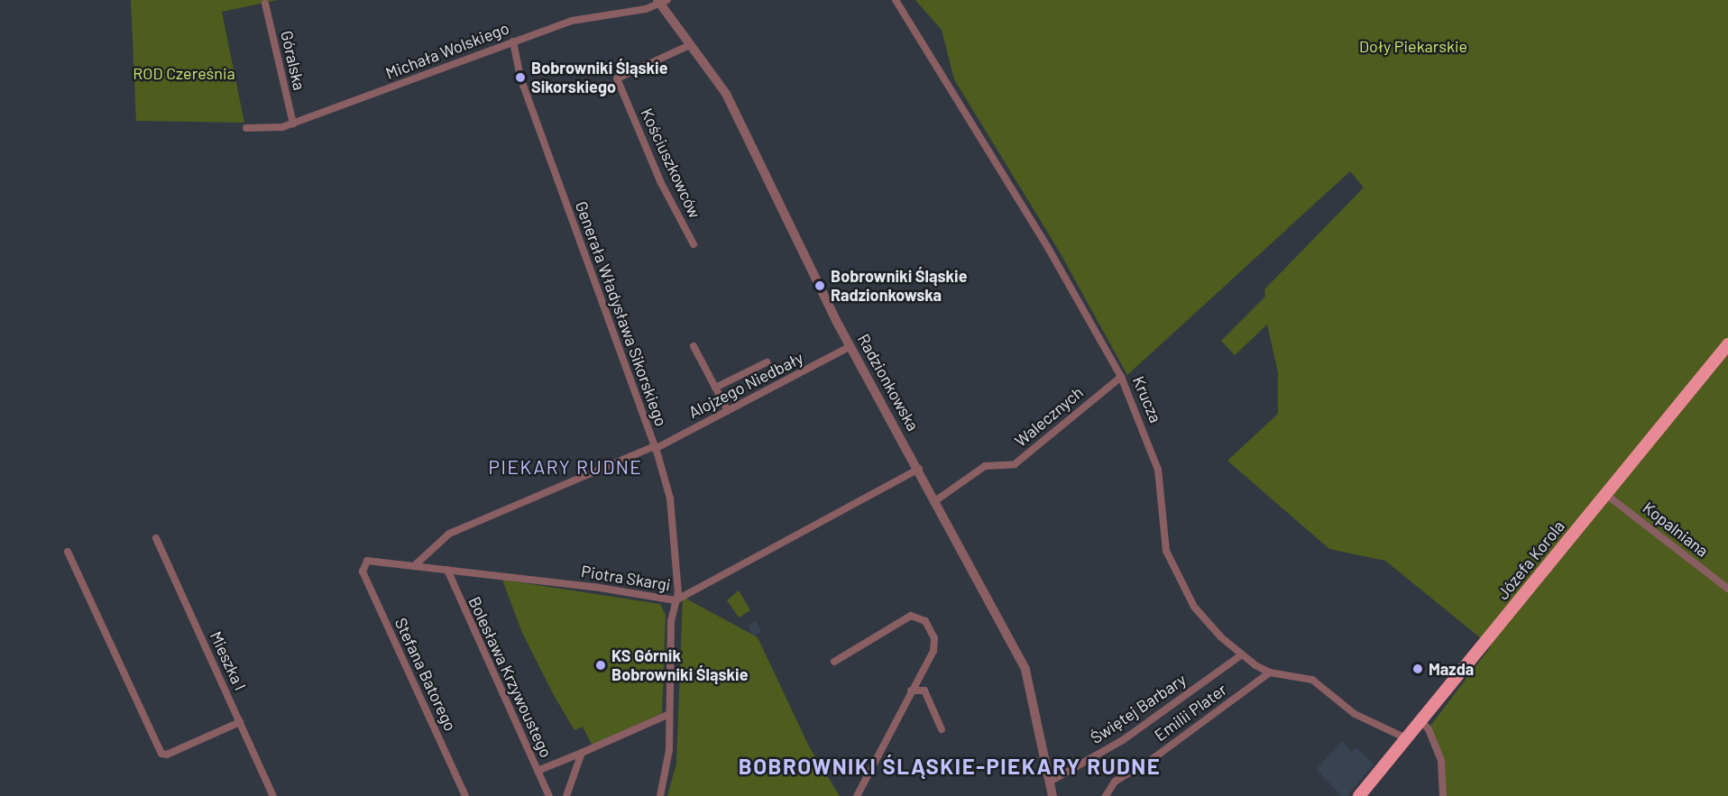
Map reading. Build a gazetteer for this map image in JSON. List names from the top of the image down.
{
  "streets": {
    "highway": ["Józefa Korola"],
    "street": [
      "Michała Wolskiego",
      "Góralska",
      "Kościuszkowców",
      "Generała Władysława Sikorskiego",
      "Radzionkowska",
      "Alojzego Niedbały",
      "Krucza",
      "Walecznych",
      "Kopalniana",
      "Piotra Skargi",
      "Mieszka I",
      "Stefana Batorego",
      "Bolesława Krzywoustego",
      "Świętej Barbary",
      "Emilii Plater"
    ]
  },
  "crossings": [
    ["Michała Wolskiego", "Góralska"],
    ["Michała Wolskiego", "Generała Władysława Sikorskiego"],
    ["Michała Wolskiego", "Radzionkowska"],
    ["Kościuszkowców", "Radzionkowska"],
    ["Generała Władysława Sikorskiego", "Alojzego Niedbały"],
    ["Generała Władysława Sikorskiego", "Piotra Skargi"],
    ["Radzionkowska", "Alojzego Niedbały"],
    ["Radzionkowska", "Walecznych"],
    ["Radzionkowska", "Piotra Skargi"],
    ["Radzionkowska", "Świętej Barbary"],
    ["Alojzego Niedbały", "Piotra Skargi"],
    ["Krucza", "Walecznych"],
    ["Krucza", "Józefa Korola"],
    ["Krucza", "Świętej Barbary"],
    ["Krucza", "Emilii Plater"],
    ["Kopalniana", "Józefa Korola"],
    ["Piotra Skargi", "Stefana Batorego"],
    ["Piotra Skargi", "Bolesława Krzywoustego"]
  ],
  "districts": ["PIEKARY RUDNE", "BOBROWNIKI ŚLĄSKIE-PIEKARY RUDNE"],
  "parks": ["Doły Piekarskie", "ROD Czereśnia"],
  "places": [
    "Bobrowniki Śląskie Sikorskiego",
    "Bobrowniki Śląskie Radzionkowska",
    "KS Górnik Bobrowniki Śląskie",
    "Mazda"
  ]
}
